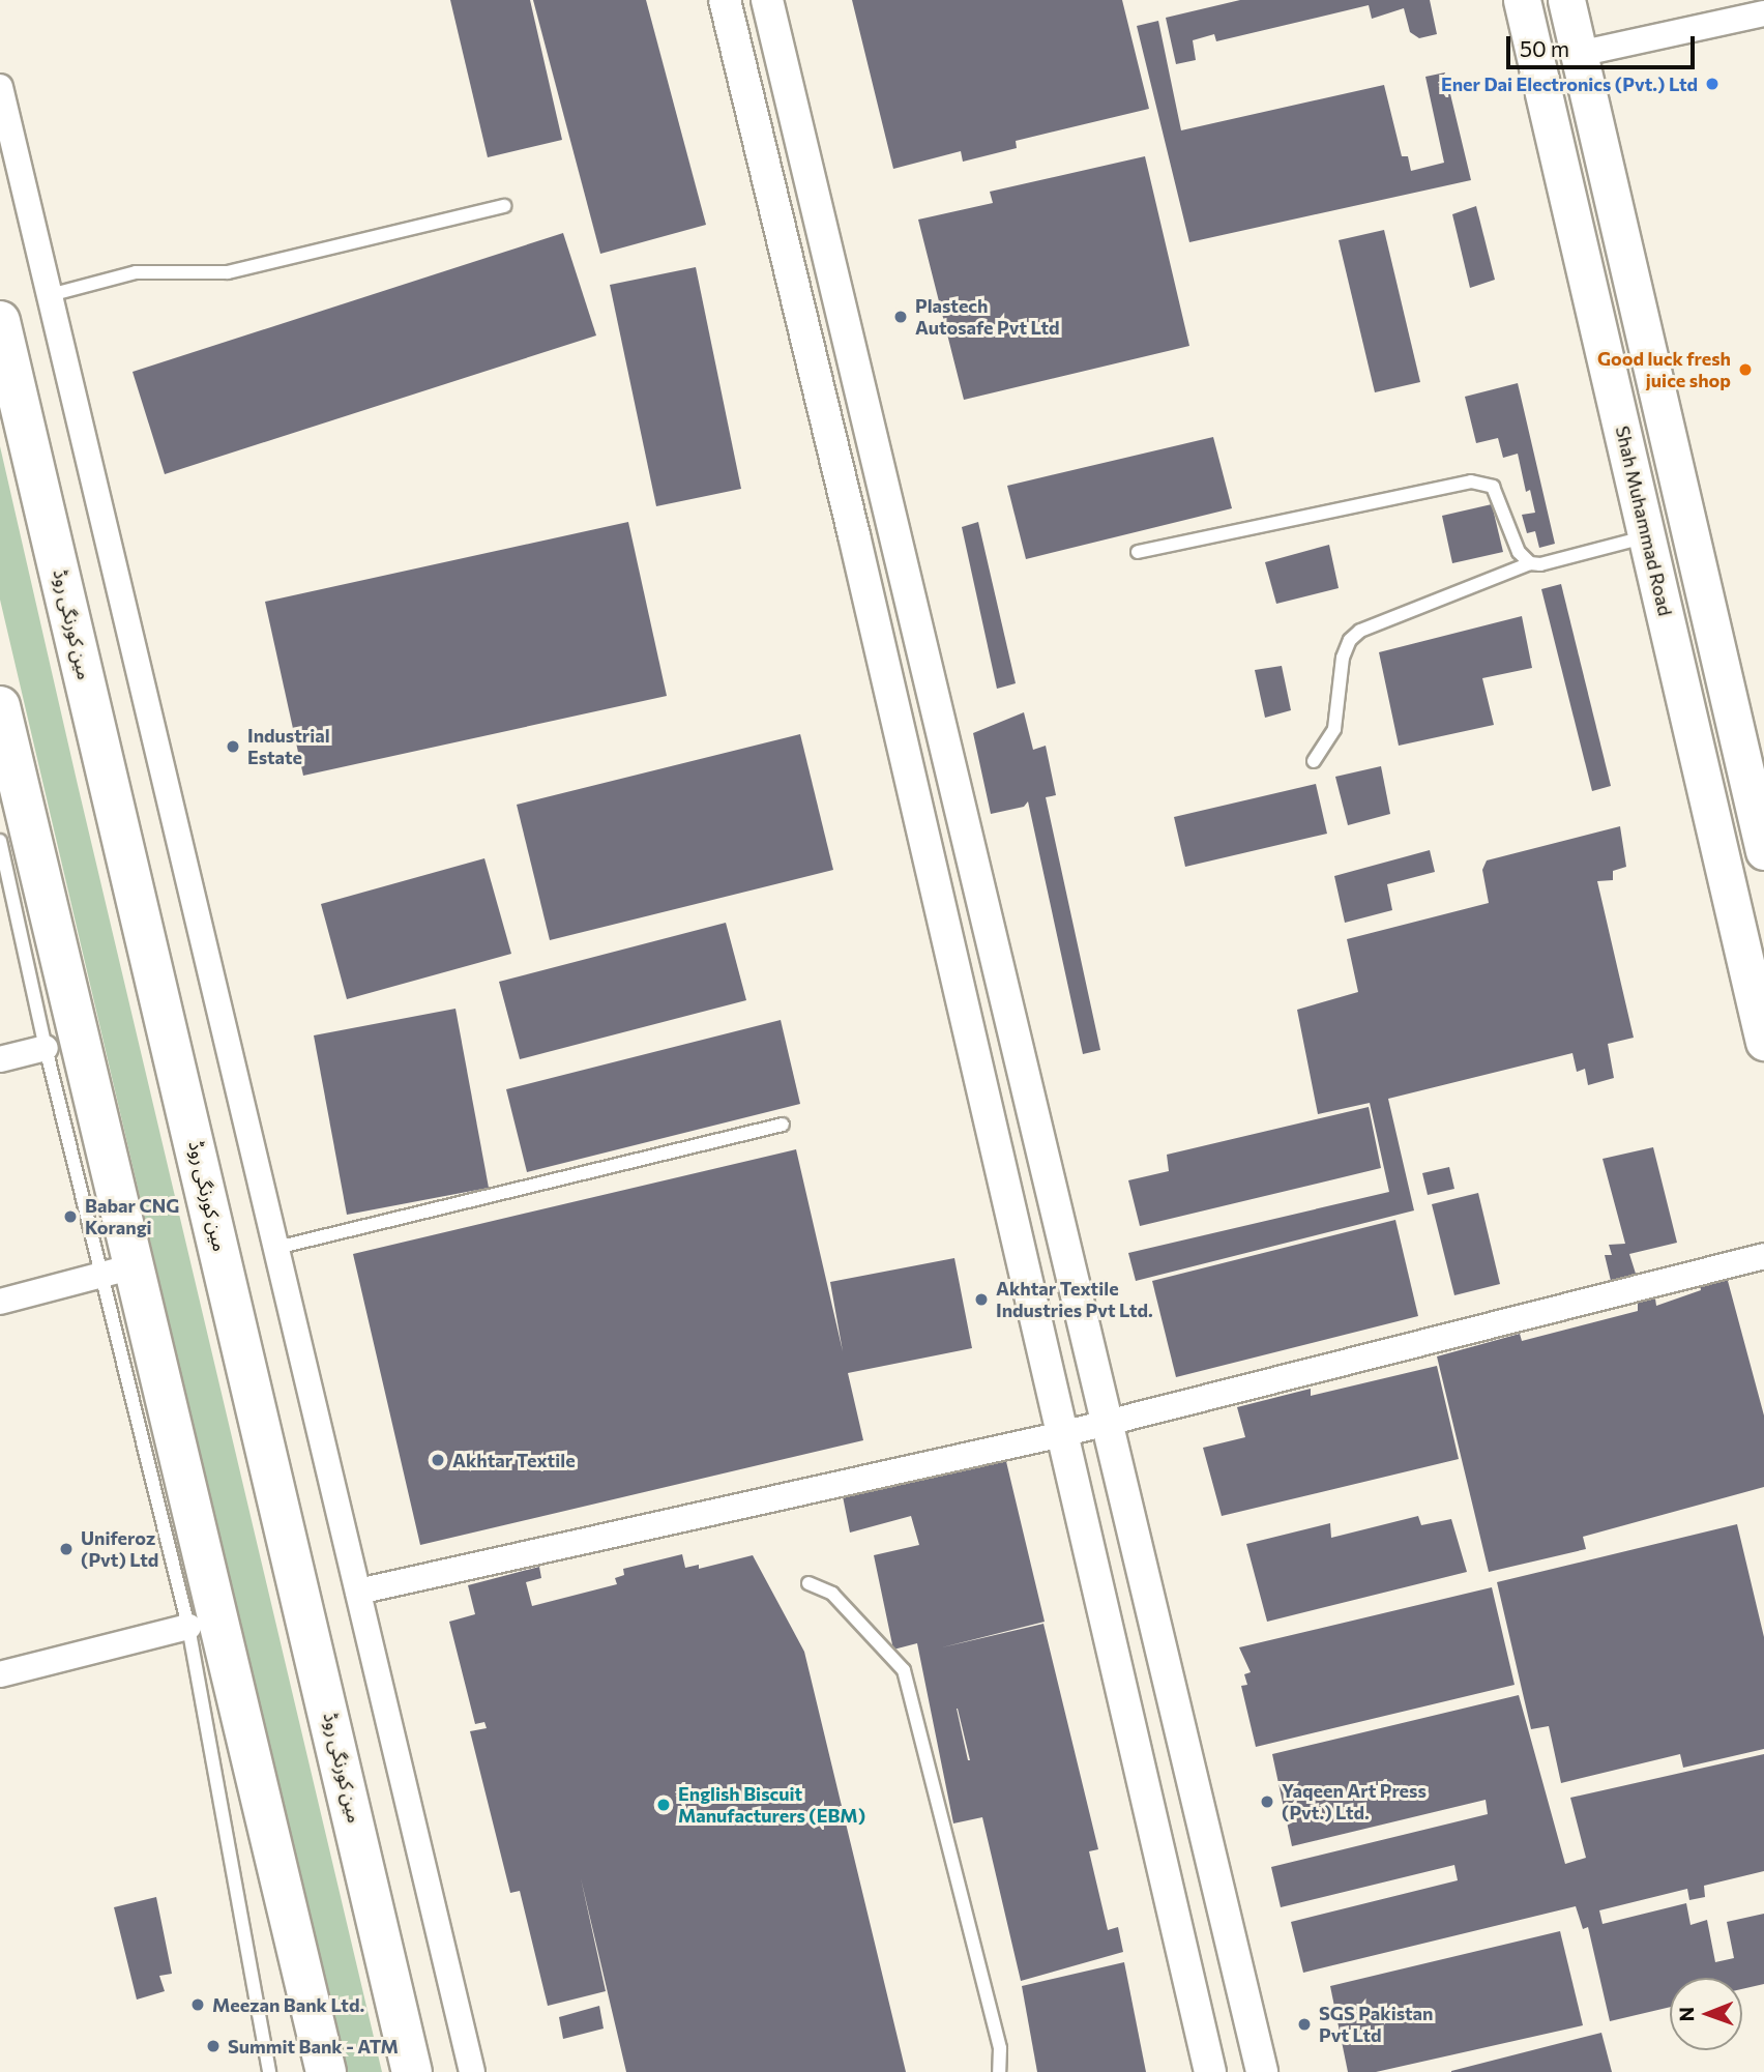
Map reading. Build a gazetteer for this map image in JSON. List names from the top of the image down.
{
  "streets": {
    "main road": ["Shah Muhammad Road", "مین کورنگی روڈ"]
  },
  "places": [
    "Ener Dai Electronics (Pvt.) Ltd",
    "Plastech Autosafe Pvt Ltd",
    "Good luck fresh juice shop",
    "Industrial Estate",
    "Babar CNG Korangi",
    "Akhtar Textile Industries Pvt Ltd.",
    "Akhtar Textile",
    "Uniferoz (Pvt) Ltd",
    "Yaqeen Art Press (Pvt.) Ltd.",
    "English Biscuit Manufacturers (EBM)",
    "Meezan Bank Ltd.",
    "SGS Pakistan Pvt Ltd",
    "Summit Bank - ATM"
  ],
  "scale_bar": "50 m",
  "north": "left"
}
